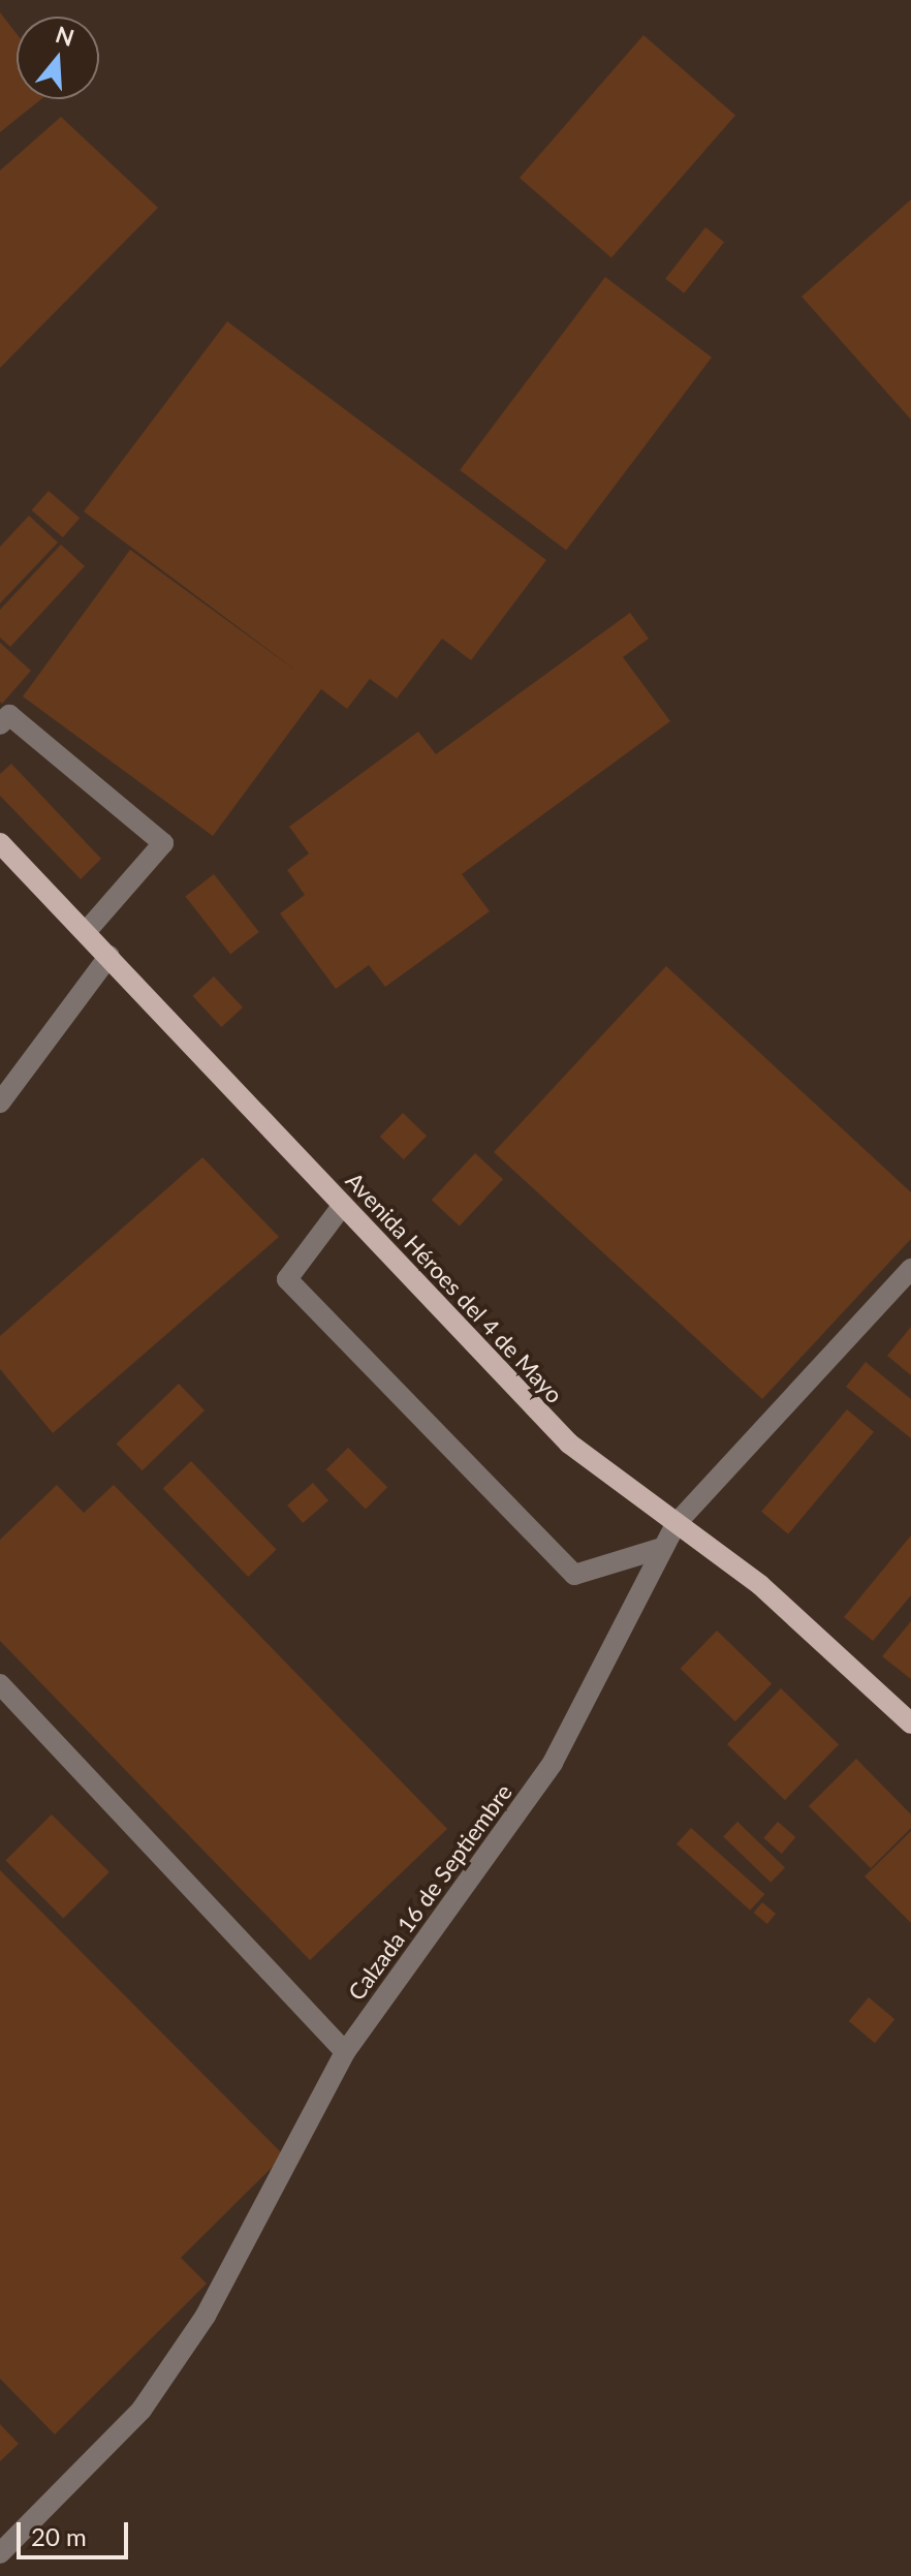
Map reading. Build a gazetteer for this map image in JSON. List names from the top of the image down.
{
  "streets": {
    "main road": ["Avenida Héroes del 4 de Mayo"],
    "street": ["Calzada 16 de Septiembre"]
  },
  "crossings": [
    ["Avenida Héroes del 4 de Mayo", "Calzada 16 de Septiembre"]
  ],
  "scale_bar": "20 m",
  "north": "top"
}
